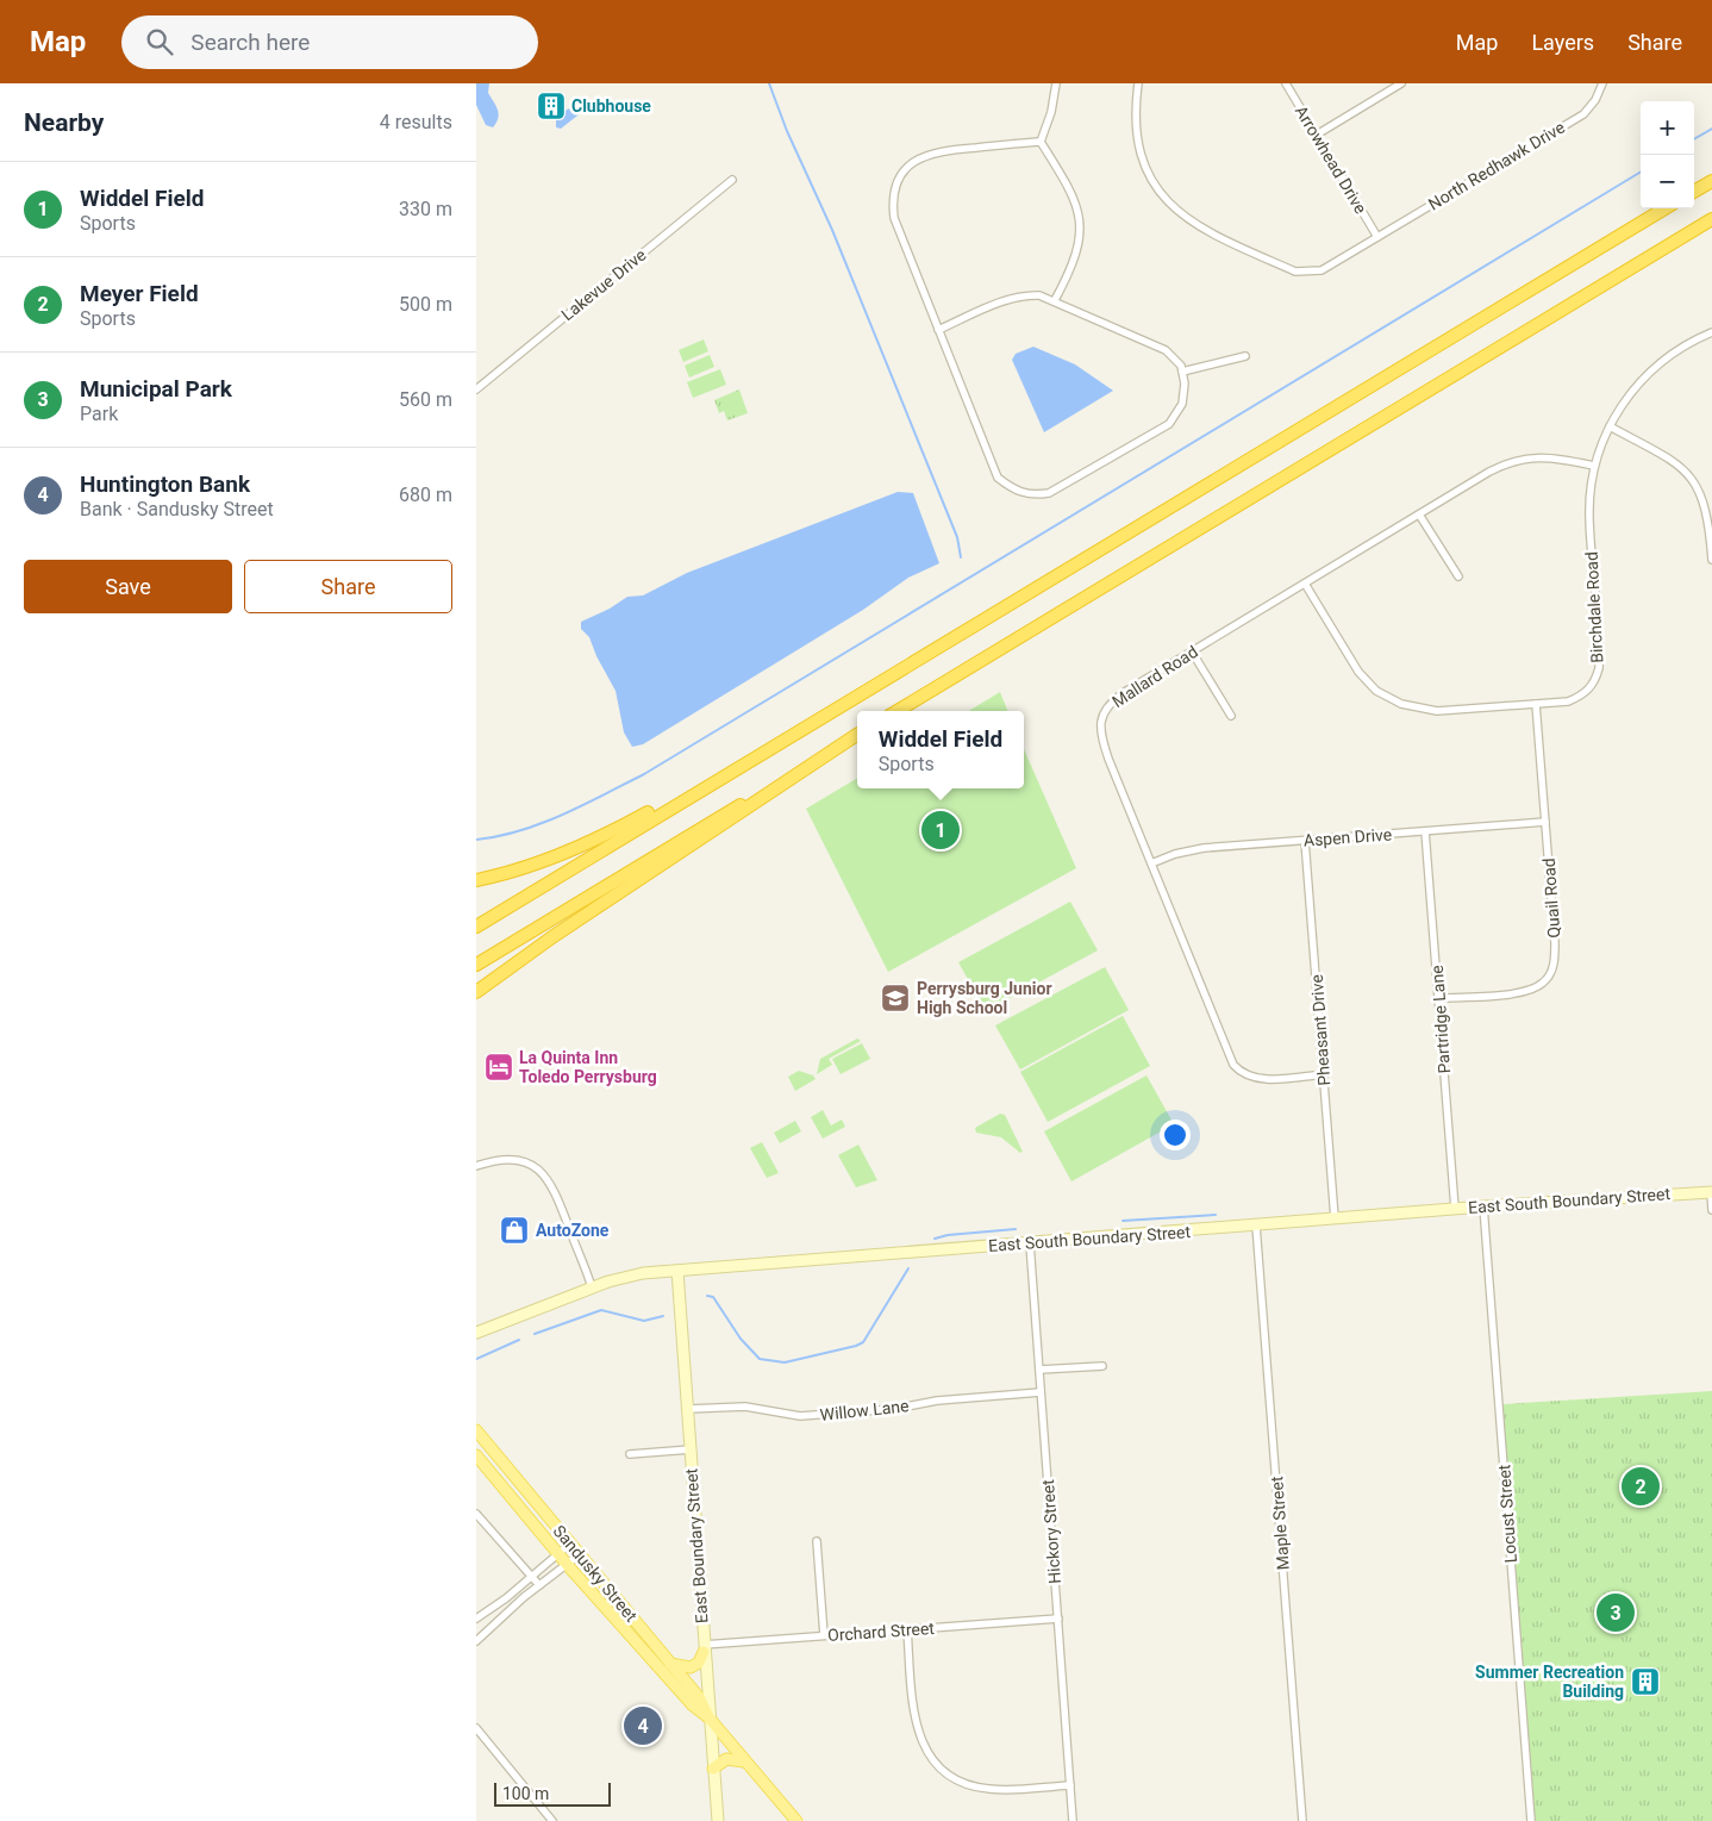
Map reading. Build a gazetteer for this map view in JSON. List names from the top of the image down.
{
  "streets": {
    "main road": ["Sandusky Street"],
    "street": [
      "Arrowhead Drive",
      "North Redhawk Drive",
      "Lakevue Drive",
      "Birchdale Road",
      "Mallard Road",
      "Aspen Drive",
      "Quail Road",
      "Partridge Lane",
      "Pheasant Drive",
      "East South Boundary Street",
      "Willow Lane",
      "Locust Street",
      "Maple Street",
      "Hickory Street",
      "East Boundary Street",
      "Orchard Street"
    ]
  },
  "crossings": [
    ["Arrowhead Drive", "North Redhawk Drive"],
    ["Birchdale Road", "Mallard Road"],
    ["Birchdale Road", "Quail Road"],
    ["Mallard Road", "Aspen Drive"],
    ["Mallard Road", "Pheasant Drive"],
    ["Aspen Drive", "Quail Road"],
    ["Aspen Drive", "Partridge Lane"],
    ["Aspen Drive", "Pheasant Drive"],
    ["Quail Road", "Partridge Lane"],
    ["Partridge Lane", "East South Boundary Street"],
    ["Pheasant Drive", "East South Boundary Street"],
    ["East South Boundary Street", "Locust Street"],
    ["East South Boundary Street", "Maple Street"],
    ["East South Boundary Street", "Hickory Street"],
    ["East South Boundary Street", "East Boundary Street"],
    ["Willow Lane", "Hickory Street"],
    ["Willow Lane", "East Boundary Street"],
    ["Hickory Street", "Orchard Street"],
    ["East Boundary Street", "Sandusky Street"],
    ["East Boundary Street", "Orchard Street"]
  ],
  "places": {
    "building": ["Clubhouse", "Summer Recreation Building"],
    "school or university": ["Perrysburg Junior High School"],
    "hotel": ["La Quinta Inn Toledo Perrysburg"],
    "shop": ["AutoZone"]
  },
  "scale_bar": "100 m",
  "page": {
    "header": "Map",
    "search": "Search here",
    "nav": ["Map", "Layers", "Share"],
    "heading": ["Nearby", "4 results"],
    "map_buttons": ["+", "−"],
    "list": [
      {
        "mark": "1",
        "name": "Widdel Field",
        "note": "Sports",
        "value": "330 m"
      },
      {
        "mark": "2",
        "name": "Meyer Field",
        "note": "Sports",
        "value": "500 m"
      },
      {
        "mark": "3",
        "name": "Municipal Park",
        "note": "Park",
        "value": "560 m"
      },
      {
        "mark": "4",
        "name": "Huntington Bank",
        "note": "Bank · Sandusky Street",
        "value": "680 m"
      }
    ],
    "buttons": ["Save", "Share"],
    "popup": ["Widdel Field", "Sports"],
    "pins": [
      "1",
      "2",
      "3",
      "4"
    ],
    "scale": "100 m"
  }
}
